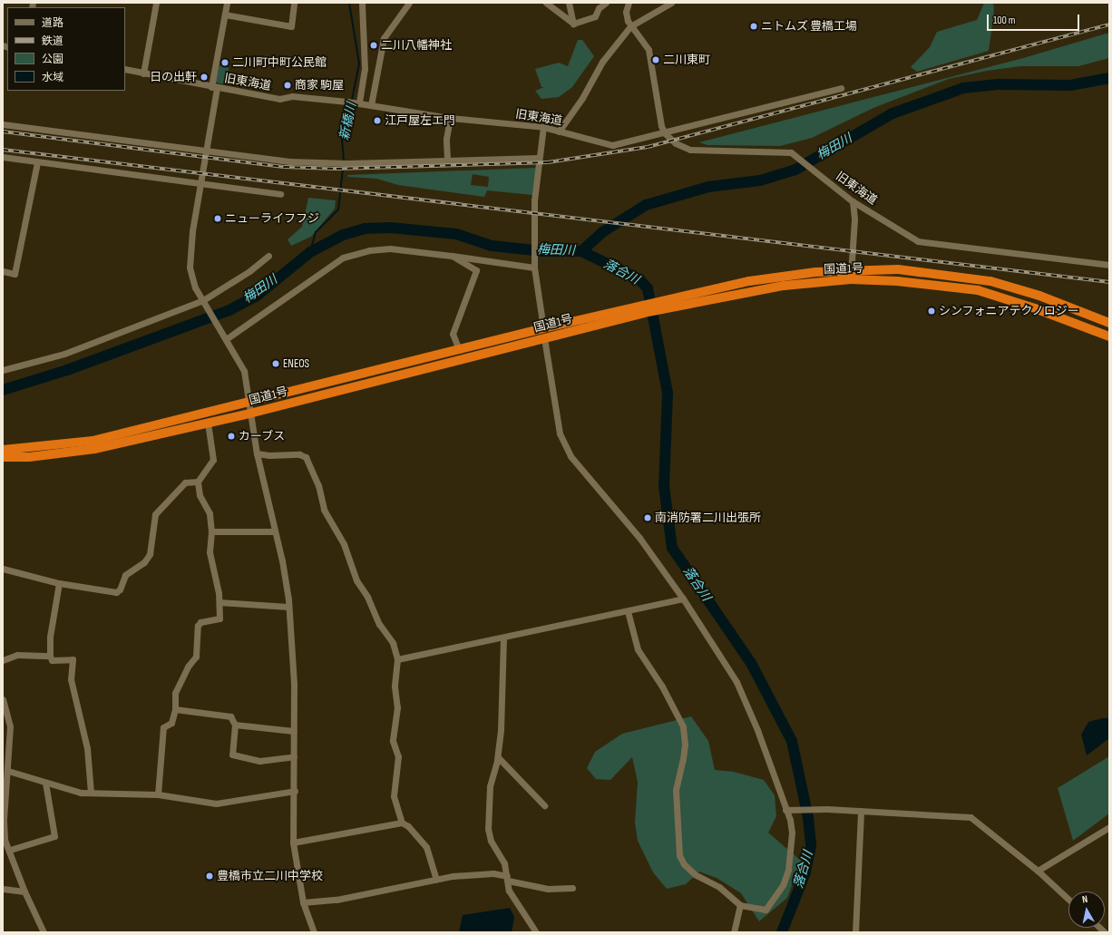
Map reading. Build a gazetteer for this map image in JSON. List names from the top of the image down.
{
  "streets": {
    "highway": ["国道1号"],
    "street": ["旧東海道"]
  },
  "water": ["新橋川", "梅田川", "落合川"],
  "places": [
    "ニトムズ 豊橋工場",
    "二川八幡神社",
    "二川東町",
    "二川町中町公民館",
    "日の出軒",
    "商家 駒屋",
    "江戸屋左エ門",
    "ニューライフフジ",
    "シンフォニアテクノロジー",
    "ENEOS",
    "カーブス",
    "南消防署二川出張所",
    "豊橋市立二川中学校"
  ],
  "legend": [
    "道路",
    "鉄道",
    "公園",
    "水域"
  ],
  "scale_bar": "100 m",
  "north": "top"
}
